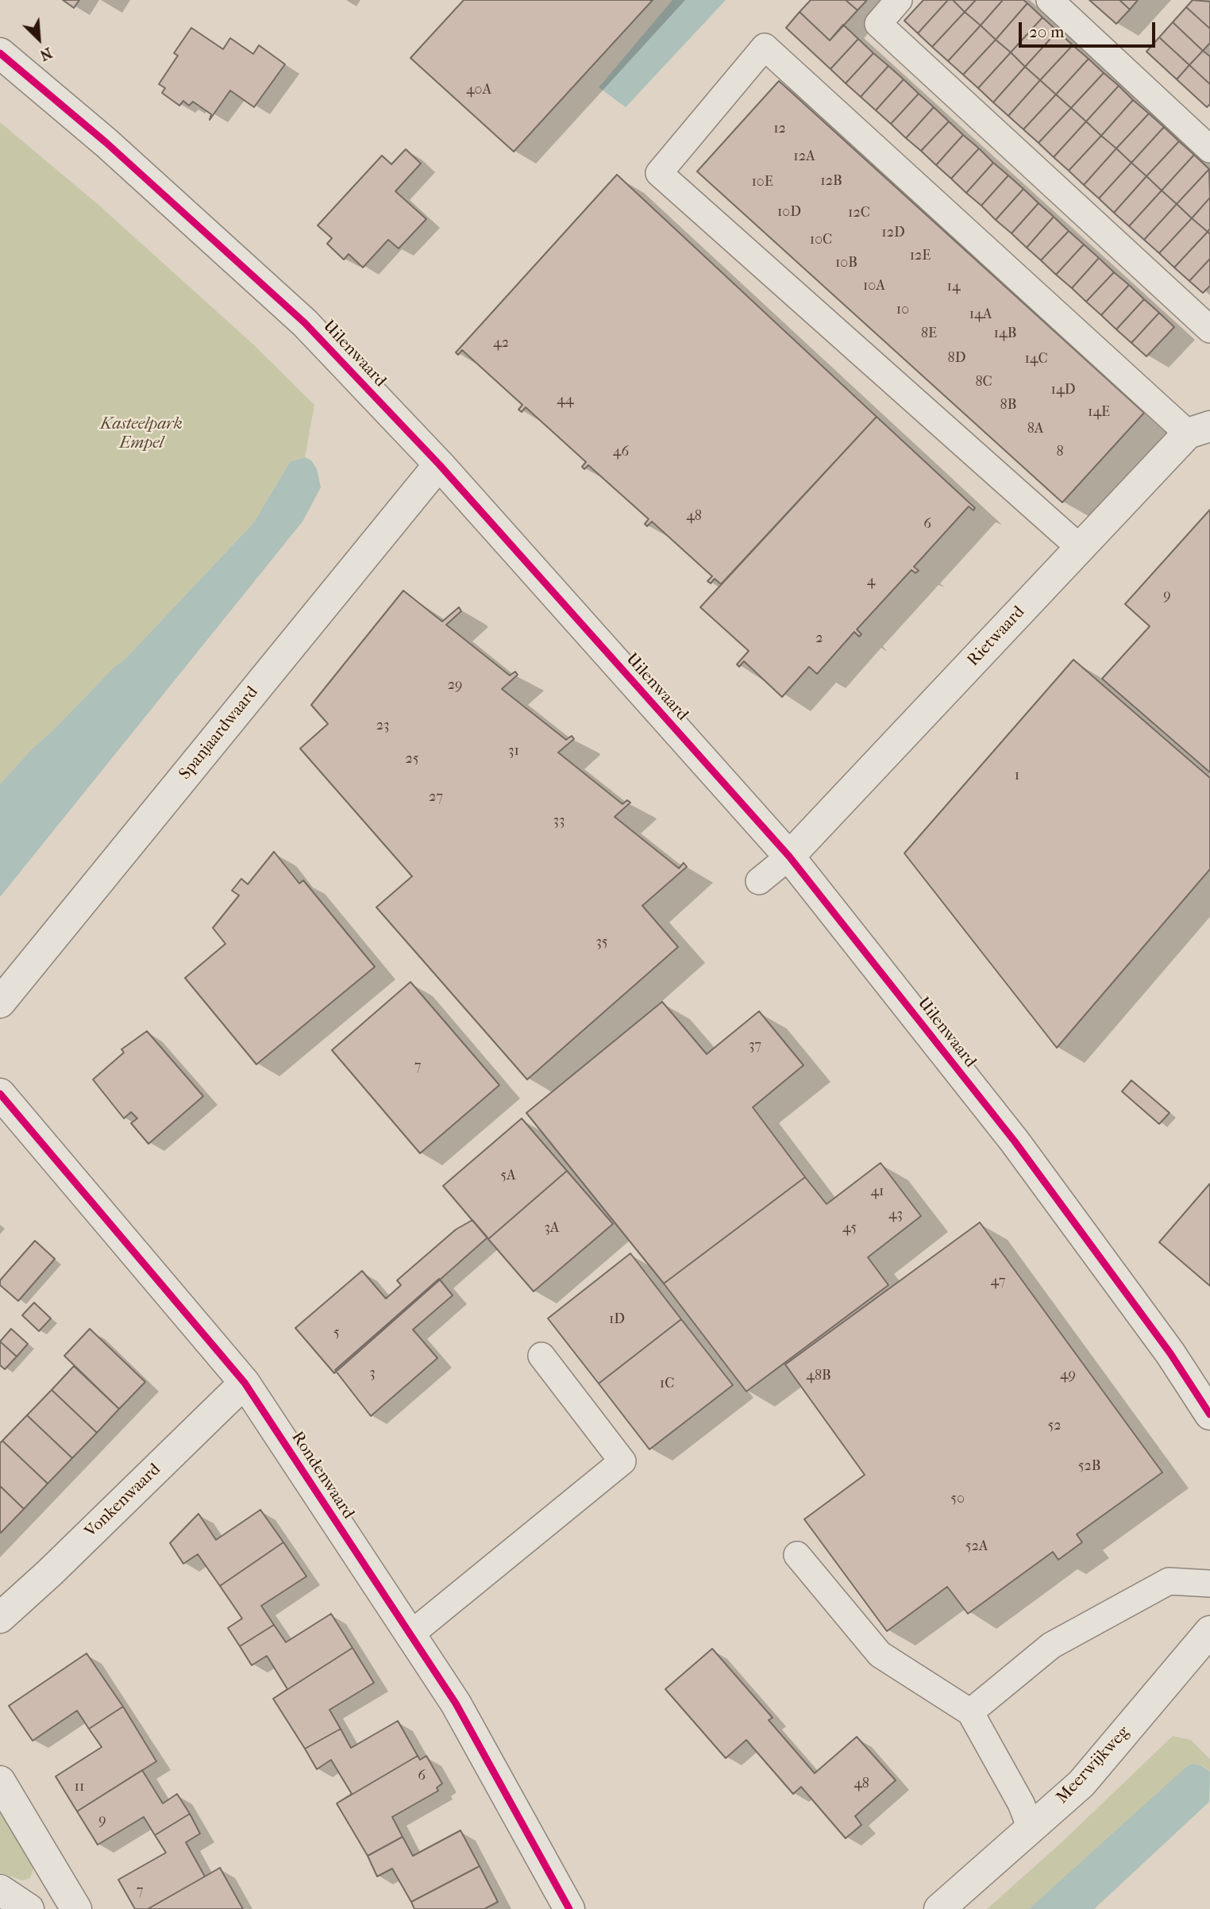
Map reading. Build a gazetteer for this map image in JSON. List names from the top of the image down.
{
  "streets": {
    "street": [
      "Uilenwaard",
      "Rietwaard",
      "Spanjaardwaard",
      "Rondenwaard",
      "Vonkenwaard",
      "Meerwijkweg"
    ]
  },
  "crossings": [
    ["Uilenwaard", "Rietwaard"],
    ["Uilenwaard", "Spanjaardwaard"],
    ["Rondenwaard", "Vonkenwaard"]
  ],
  "parks": ["Kasteelpark Empel"],
  "house_numbers": [
    "40A",
    "12",
    "12A",
    "12B",
    "10E",
    "10D",
    "12C",
    "12D",
    "10C",
    "12E",
    "10B",
    "10A",
    "14",
    "10",
    "14A",
    "8E",
    "14B",
    "42",
    "8D",
    "14C",
    "8C",
    "14D",
    "44",
    "8B",
    "14E",
    "8A",
    "46",
    "8",
    "48",
    "6",
    "4",
    "9",
    "2",
    "29",
    "23",
    "31",
    "25",
    "1",
    "27",
    "33",
    "35",
    "37",
    "7",
    "5A",
    "41",
    "43",
    "3A",
    "45",
    "47",
    "1D",
    "5",
    "3",
    "49",
    "48B",
    "1C",
    "52",
    "52B",
    "50",
    "52A",
    "6",
    "48",
    "11",
    "9",
    "7"
  ],
  "scale_bar": "20 m",
  "north": "bottom right"
}
